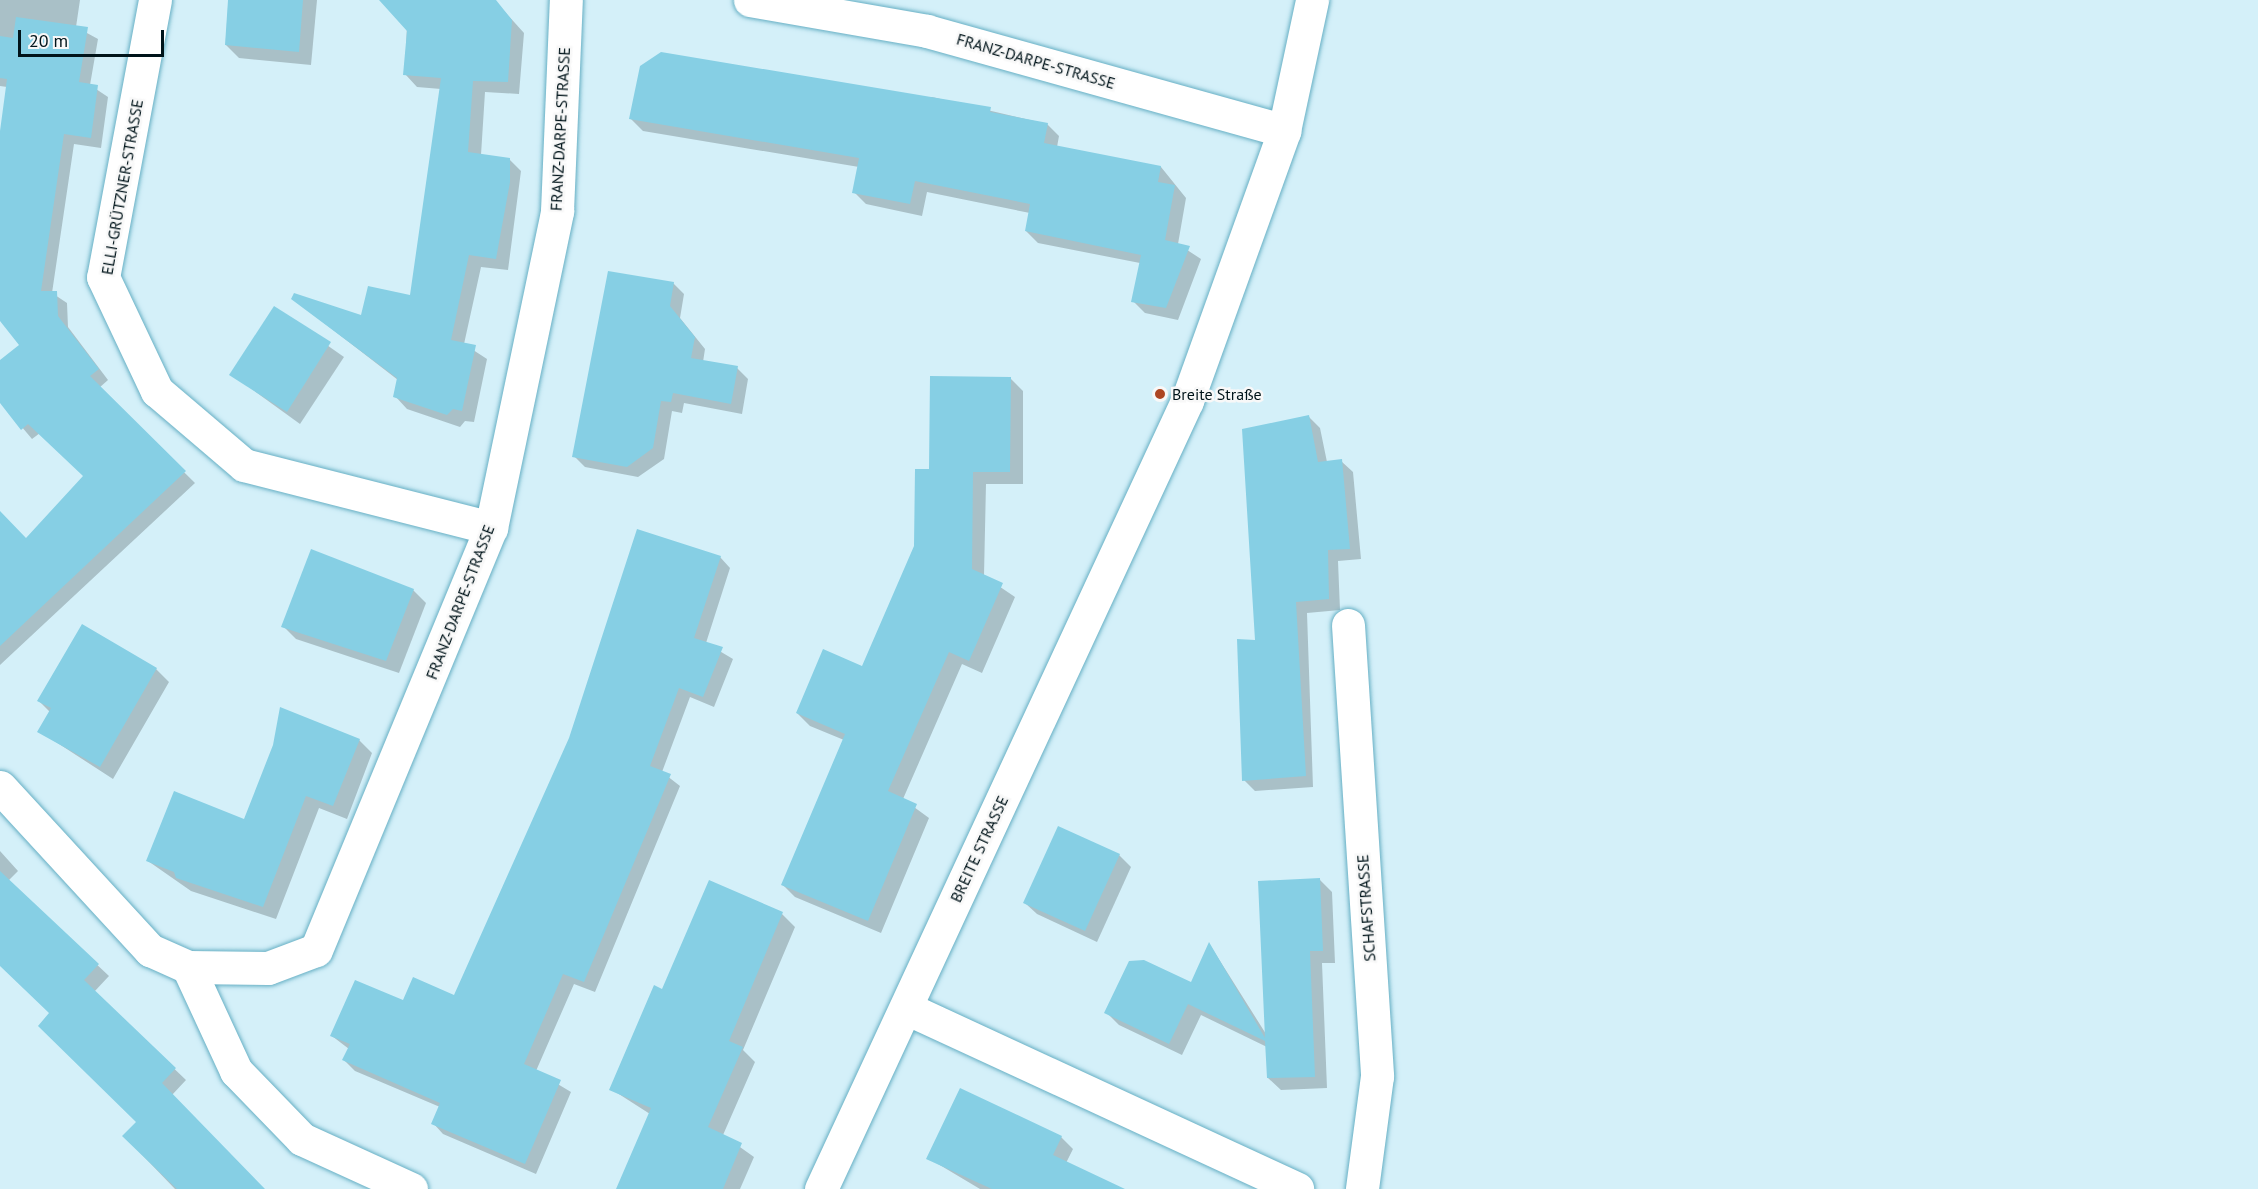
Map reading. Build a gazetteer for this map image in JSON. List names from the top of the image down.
{
  "streets": {
    "street": [
      "FRANZ-DARPE-STRASSE",
      "ELLI-GRÜTZNER-STRASSE",
      "BREITE STRASSE",
      "SCHAFSTRASSE"
    ]
  },
  "crossings": [
    ["FRANZ-DARPE-STRASSE", "ELLI-GRÜTZNER-STRASSE"],
    ["FRANZ-DARPE-STRASSE", "BREITE STRASSE"]
  ],
  "places": ["Breite Straße"],
  "scale_bar": "20 m"
}
